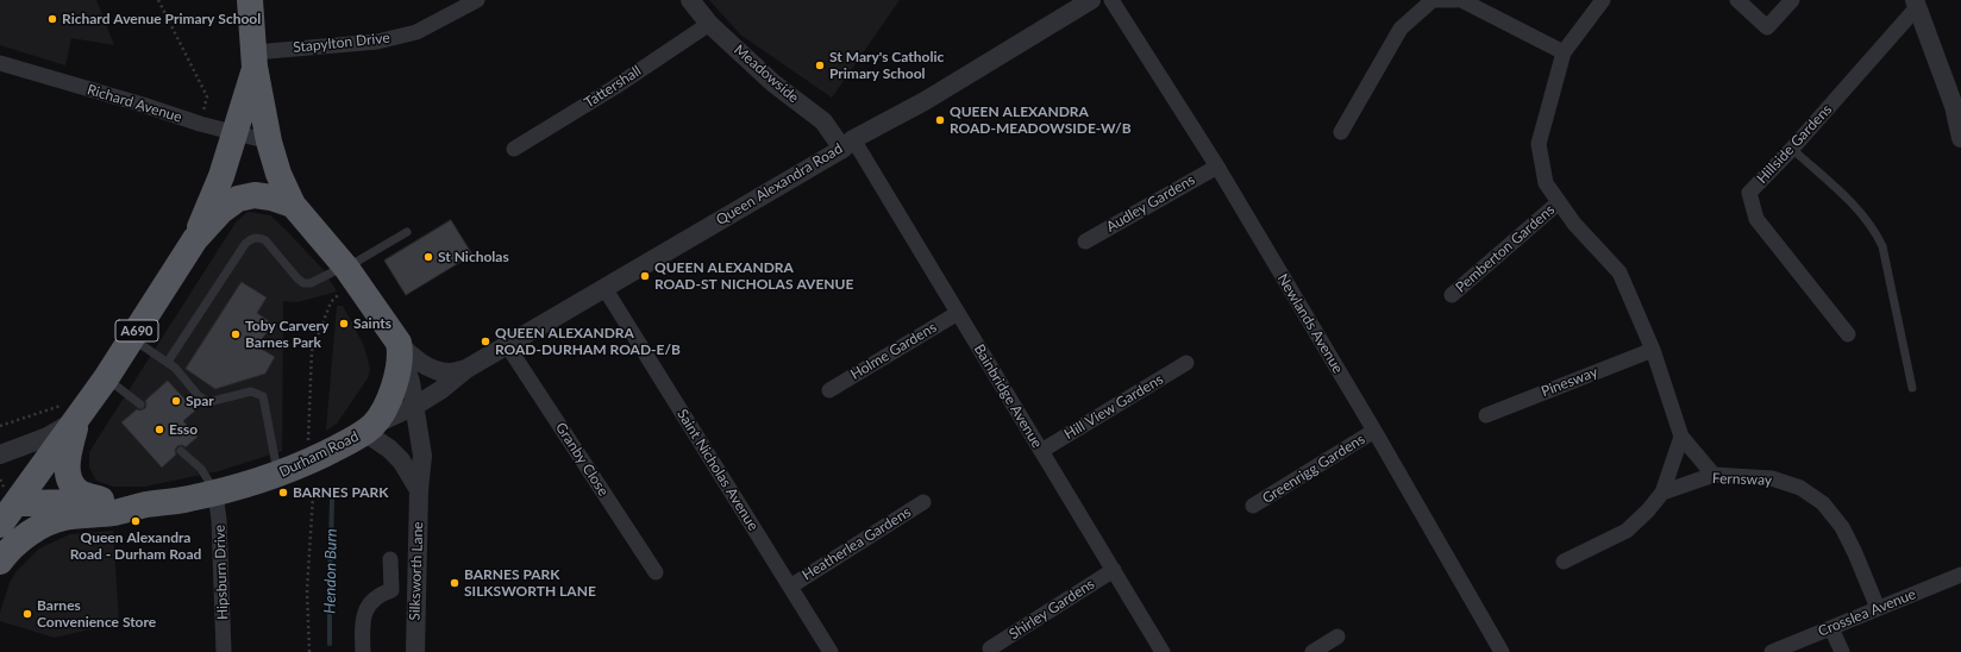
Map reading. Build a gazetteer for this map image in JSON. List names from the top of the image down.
{
  "streets": {
    "highway": ["A690", "Durham Road"],
    "street": [
      "Stapylton Drive",
      "Meadowside",
      "Tattershall",
      "Richard Avenue",
      "Hillside Gardens",
      "Queen Alexandra Road",
      "Audley Gardens",
      "Pemberton Gardens",
      "Newlands Avenue",
      "Holme Gardens",
      "Pinesway",
      "Bainbridge Avenue",
      "Hill View Gardens",
      "Granby Close",
      "Greenrigg Gardens",
      "Saint Nicholas Avenue",
      "Fernsway",
      "Heatherlea Gardens",
      "Silksworth Lane",
      "Hipsburn Drive",
      "Shirley Gardens",
      "Crosslea Avenue"
    ]
  },
  "crossings": [
    ["Stapylton Drive", "Durham Road"],
    ["Meadowside", "Tattershall"],
    ["Meadowside", "Queen Alexandra Road"],
    ["Meadowside", "Bainbridge Avenue"],
    ["Richard Avenue", "Durham Road"],
    ["Queen Alexandra Road", "Bainbridge Avenue"],
    ["Queen Alexandra Road", "Durham Road"],
    ["Queen Alexandra Road", "Granby Close"],
    ["Queen Alexandra Road", "Saint Nicholas Avenue"],
    ["Queen Alexandra Road", "Silksworth Lane"],
    ["Audley Gardens", "Newlands Avenue"],
    ["Newlands Avenue", "Greenrigg Gardens"],
    ["Holme Gardens", "Bainbridge Avenue"],
    ["Bainbridge Avenue", "Hill View Gardens"],
    ["Bainbridge Avenue", "Shirley Gardens"],
    ["Durham Road", "Silksworth Lane"],
    ["Durham Road", "Hipsburn Drive"],
    ["Saint Nicholas Avenue", "Heatherlea Gardens"],
    ["Fernsway", "Crosslea Avenue"]
  ],
  "water": ["Hendon Burn"],
  "places": [
    "Richard Avenue Primary School",
    "St Mary's Catholic Primary School",
    "QUEEN ALEXANDRA ROAD-MEADOWSIDE-W/B",
    "St Nicholas",
    "QUEEN ALEXANDRA ROAD-ST NICHOLAS AVENUE",
    "Saints",
    "Toby Carvery Barnes Park",
    "QUEEN ALEXANDRA ROAD-DURHAM ROAD-E/B",
    "Spar",
    "Esso",
    "BARNES PARK",
    "Queen Alexandra Road - Durham Road",
    "BARNES PARK SILKSWORTH LANE",
    "Barnes Convenience Store"
  ]
}
